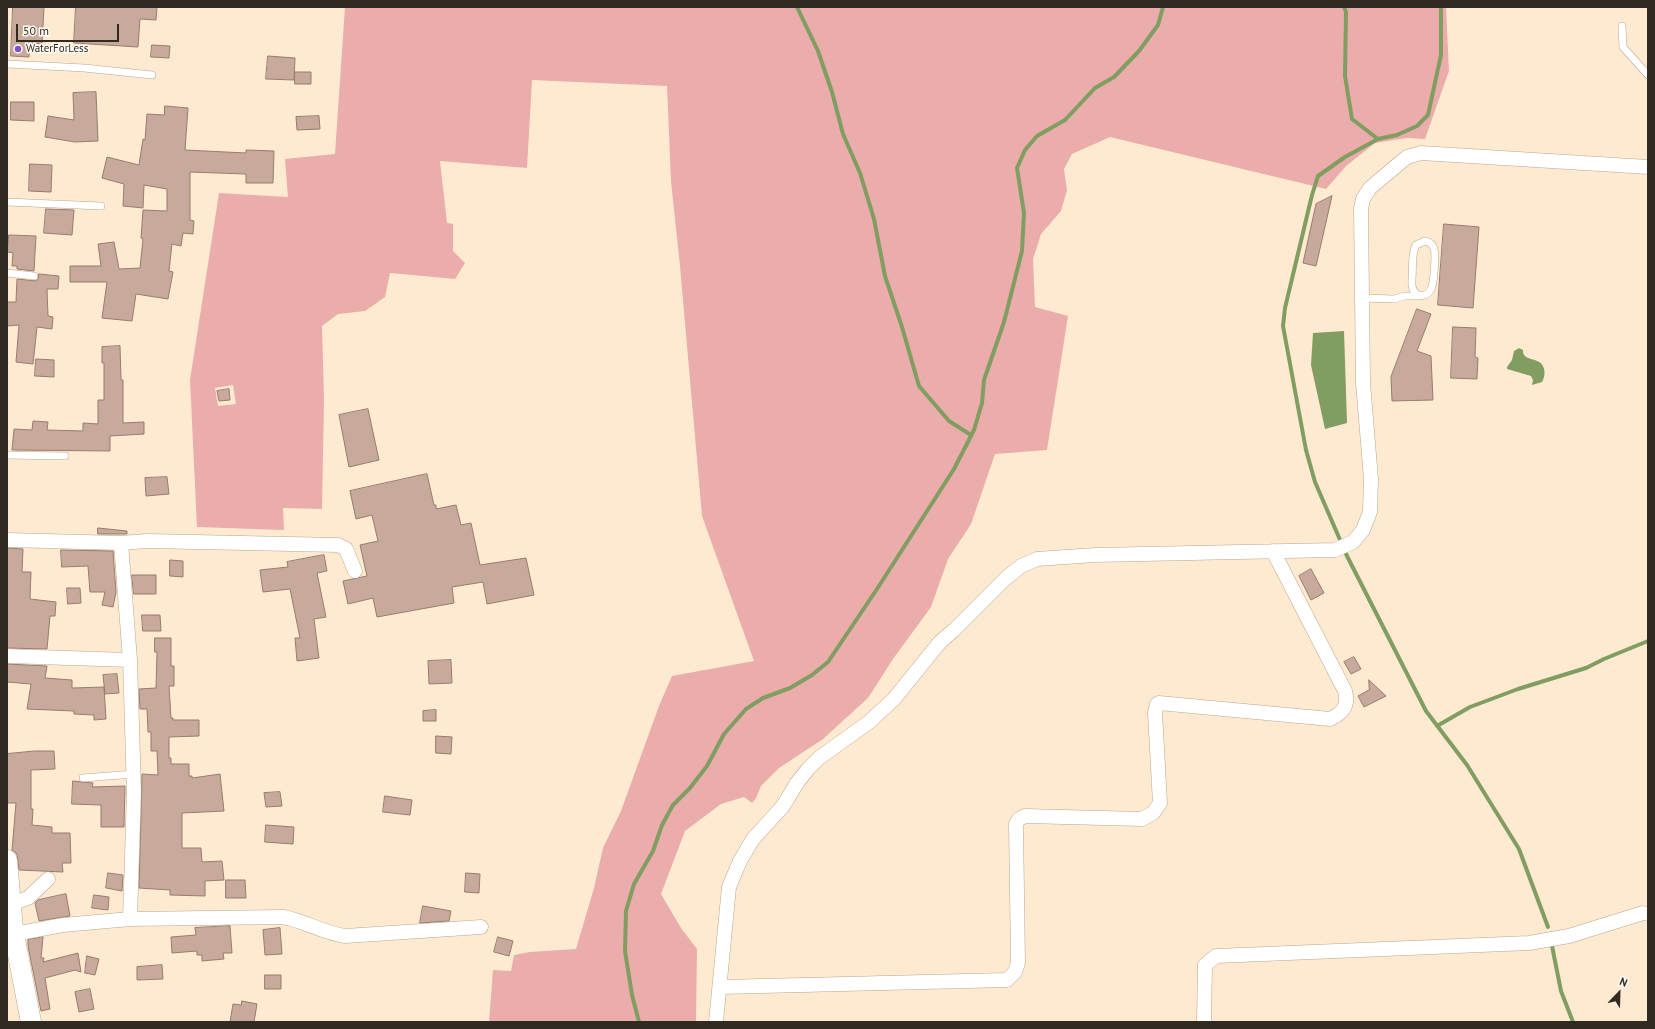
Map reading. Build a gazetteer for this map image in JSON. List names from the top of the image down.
{
  "places": ["WaterForLess"],
  "scale_bar": "50 m",
  "north": "top right"
}
